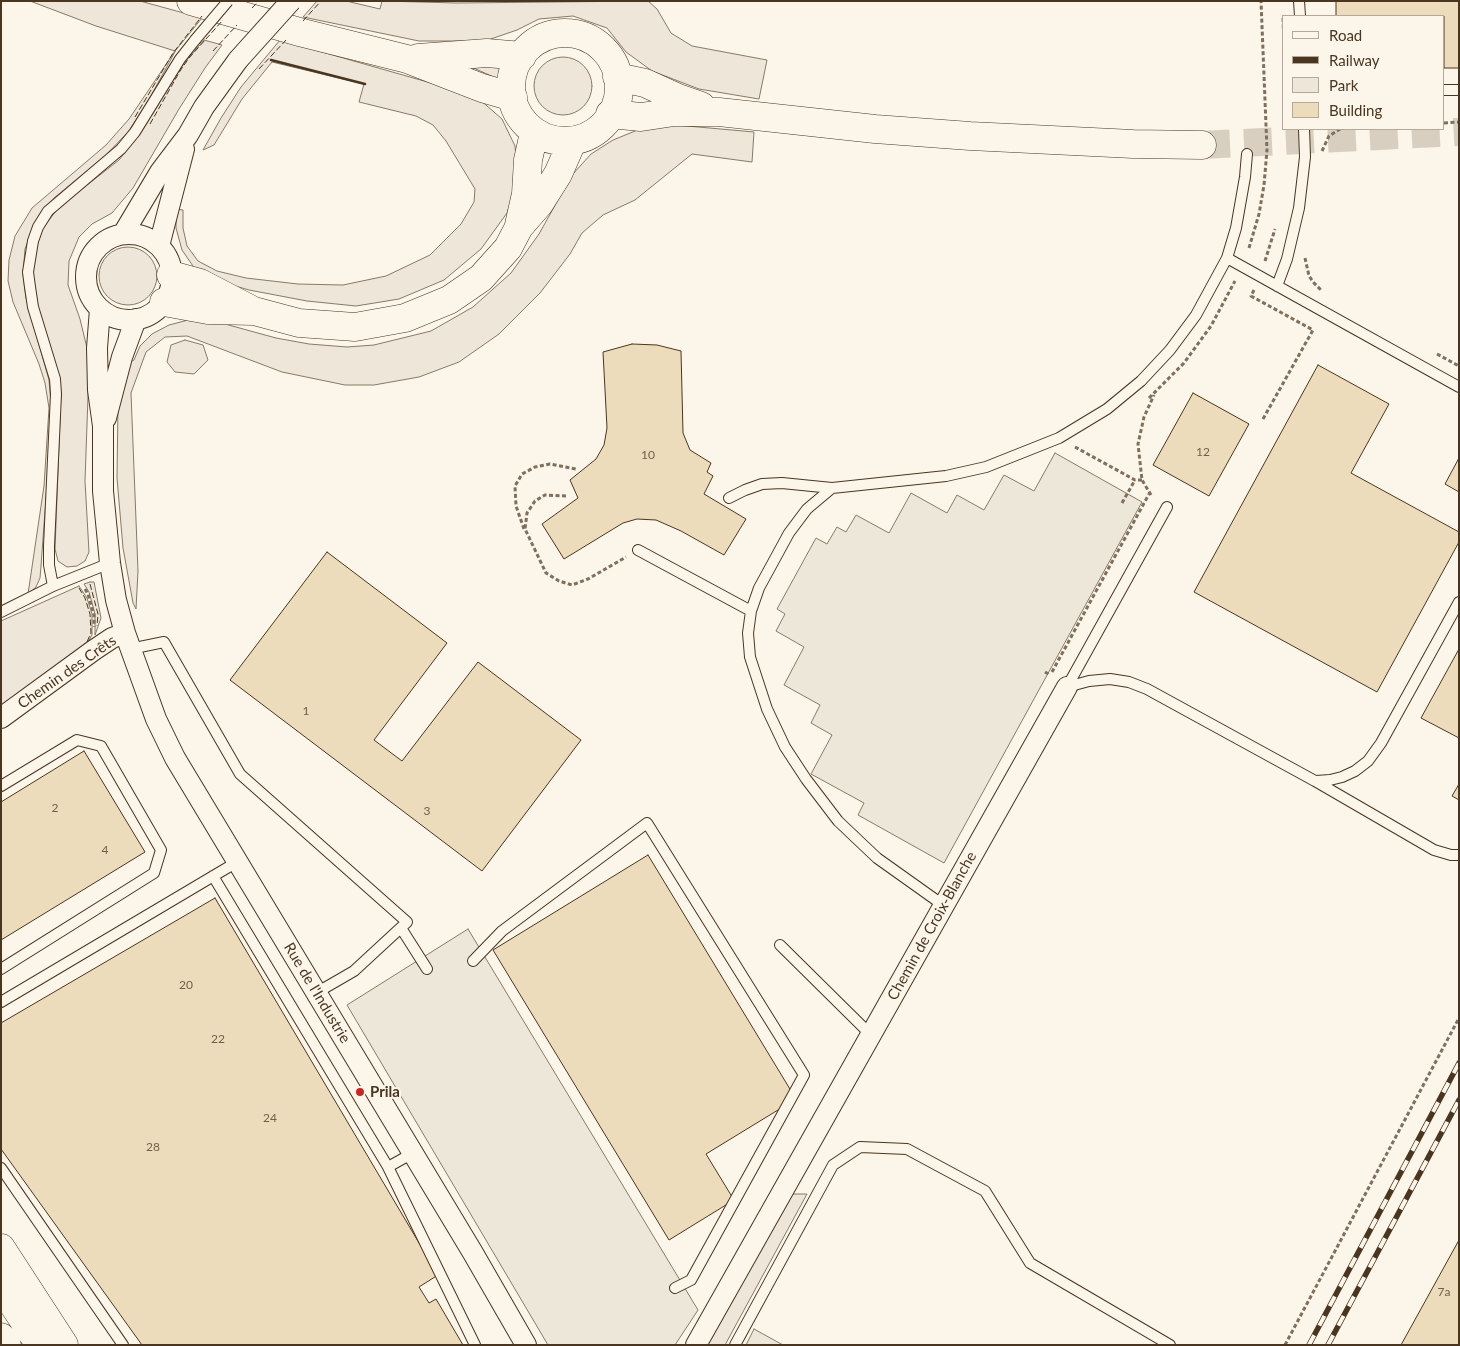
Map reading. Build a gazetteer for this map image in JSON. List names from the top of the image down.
{
  "streets": {
    "street": ["Chemin des Crêts", "Chemin de Croix-Blanche", "Rue de l'Industrie"]
  },
  "crossings": [
    ["Chemin des Crêts", "Rue de l'Industrie"]
  ],
  "places": ["Prila"],
  "house_numbers": [
    "12",
    "10",
    "1",
    "2",
    "3",
    "4",
    "20",
    "22",
    "24",
    "28",
    "7a"
  ],
  "legend": [
    "Road",
    "Railway",
    "Park",
    "Building"
  ]
}
